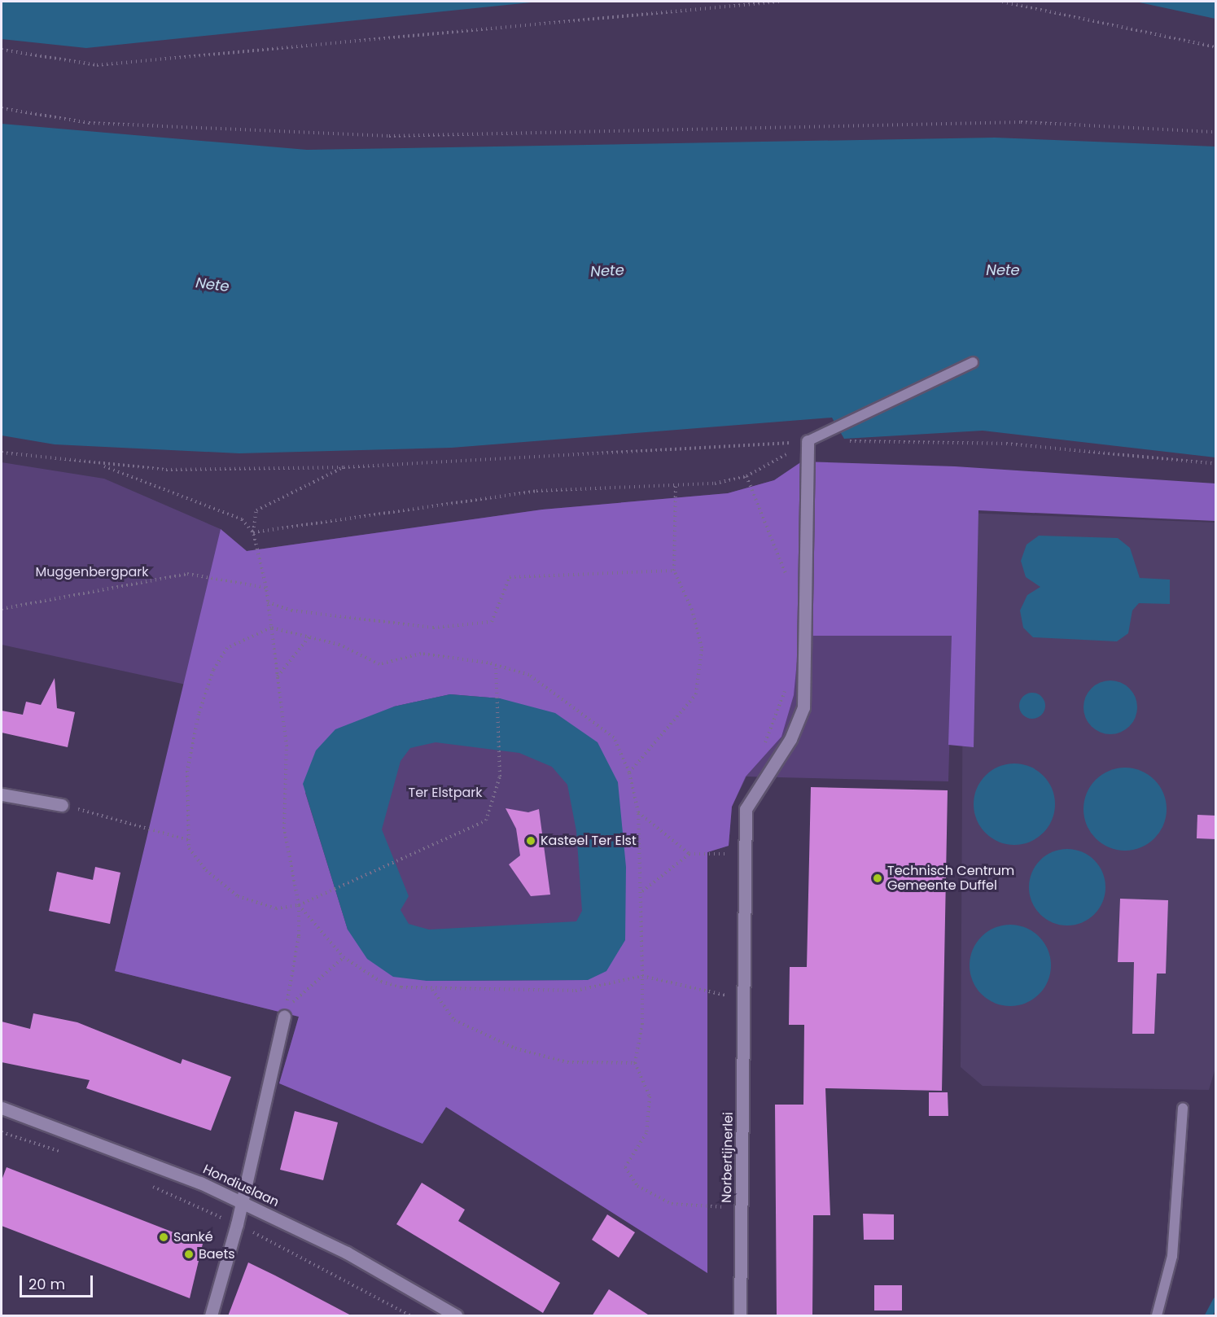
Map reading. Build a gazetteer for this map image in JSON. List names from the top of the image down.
{
  "streets": {
    "street": ["Norbertijnerlei", "Hondiuslaan"]
  },
  "water": ["Nete"],
  "parks": ["Muggenbergpark", "Ter Elstpark"],
  "places": [
    "Kasteel Ter Elst",
    "Technisch Centrum Gemeente Duffel",
    "Sanké",
    "Baets"
  ],
  "scale_bar": "20 m"
}
